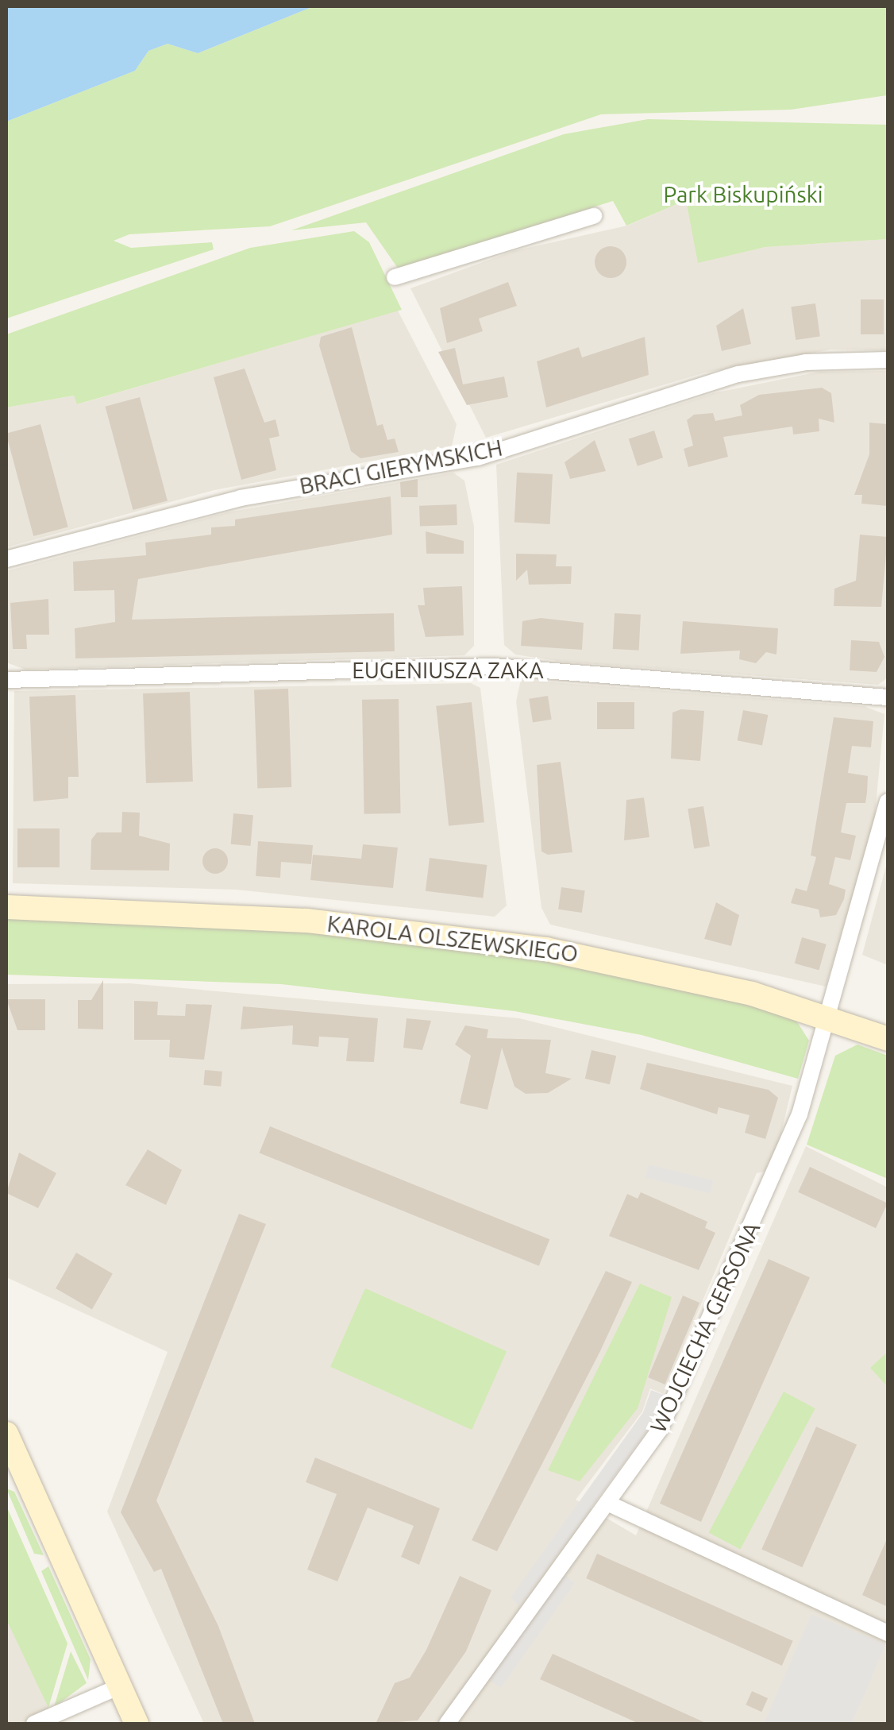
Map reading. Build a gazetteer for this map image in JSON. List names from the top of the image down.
{
  "streets": {
    "street": [
      "BRACI GIERYMSKICH",
      "EUGENIUSZA ZAKA",
      "KAROLA OLSZEWSKIEGO",
      "WOJCIECHA GERSONA"
    ]
  },
  "crossings": [
    ["KAROLA OLSZEWSKIEGO", "WOJCIECHA GERSONA"]
  ],
  "parks": ["Park Biskupiński"]
}
